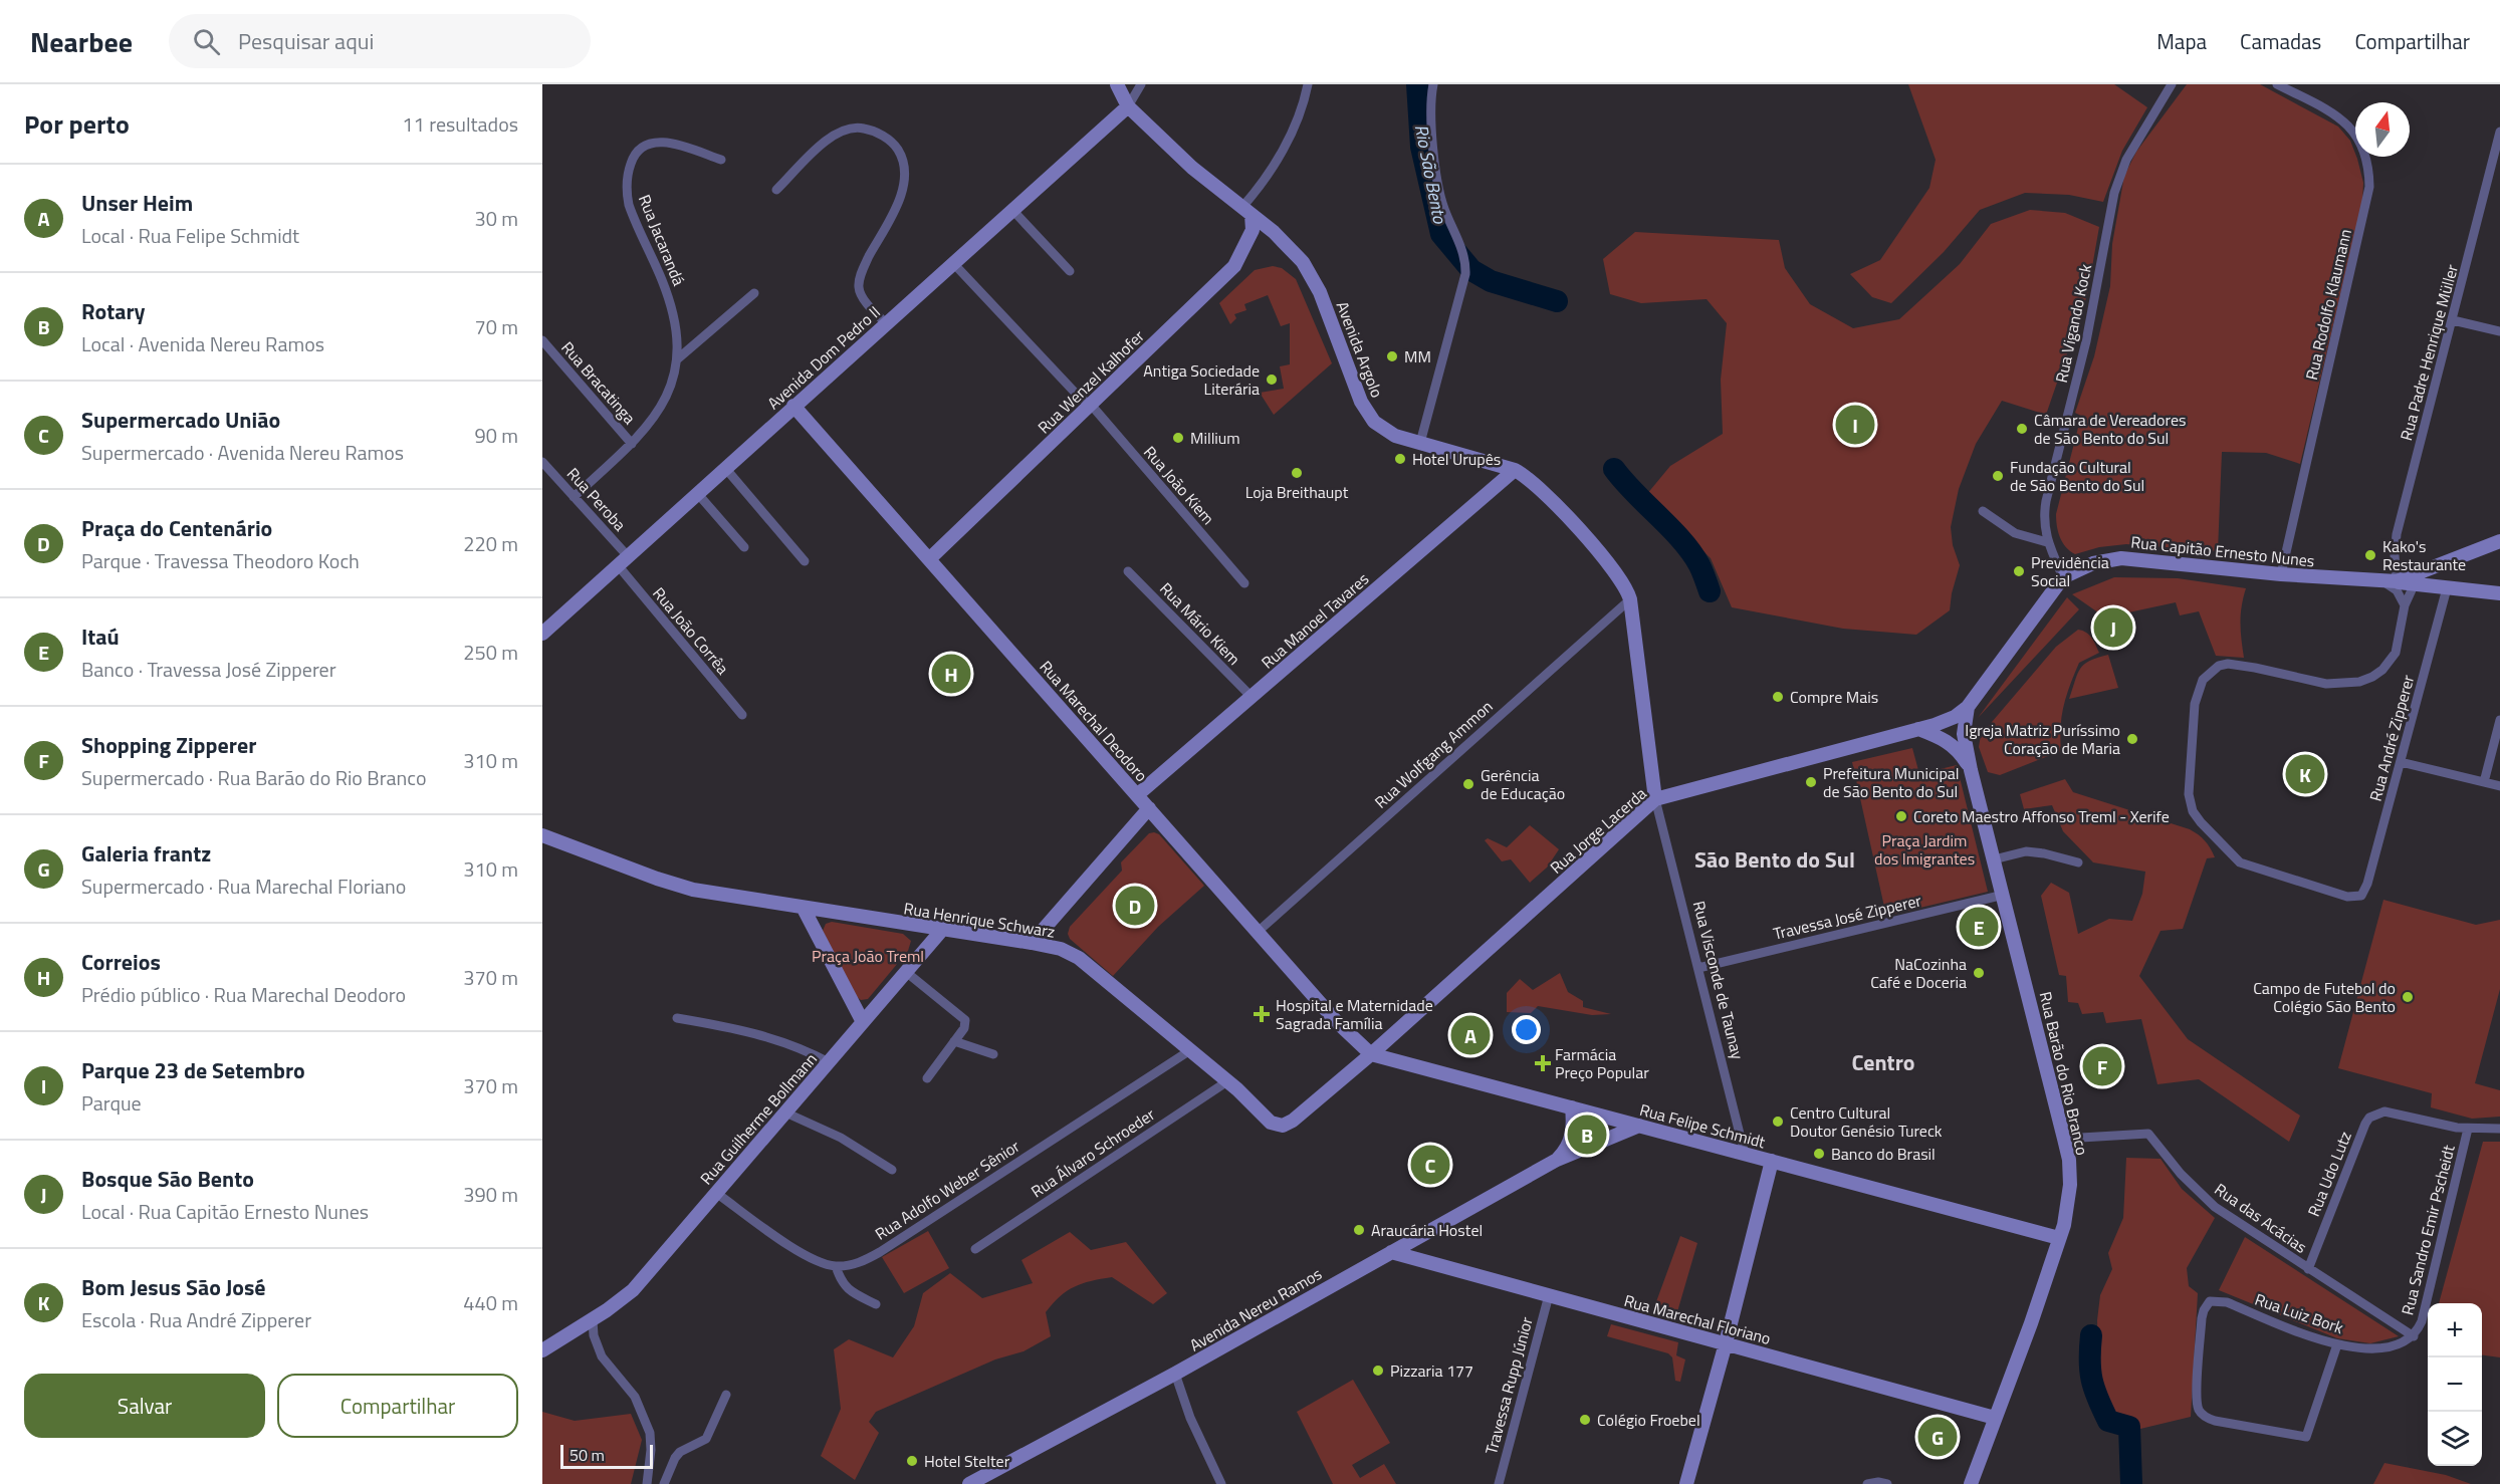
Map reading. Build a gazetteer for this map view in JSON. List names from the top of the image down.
{
  "streets": {
    "main road": [
      "Avenida Argolo",
      "Avenida Dom Pedro II",
      "Rua Wenzel Kalhofer",
      "Rua Capitão Ernesto Nunes",
      "Rua Manoel Tavares",
      "Rua Marechal Deodoro",
      "Rua Jorge Lacerda",
      "Rua Henrique Schwarz",
      "Rua Visconde de Taunay",
      "Rua Barão do Rio Branco",
      "Rua Guilherme Bollmann",
      "Rua Felipe Schmidt",
      "Avenida Nereu Ramos",
      "Rua Marechal Floriano"
    ],
    "street": [
      "Rua Jacarandá",
      "Rua Rodolfo Klaumann",
      "Rua Vigando Kock",
      "Rua Padre Henrique Müller",
      "Rua Bracatinga",
      "Rua João Kiem",
      "Rua Peroba",
      "Rua Mário Kiem",
      "Rua João Corrêa",
      "Rua André Zipperer",
      "Rua Wolfgang Ammon",
      "Travessa José Zipperer",
      "Rua Álvaro Schroeder",
      "Rua Udo Lutz",
      "Rua Adolfo Weber Sênior",
      "Rua das Acácias",
      "Rua Sandro Emir Pscheidt",
      "Rua Luiz Bork",
      "Travessa Rupp Júnior"
    ]
  },
  "crossings": [
    ["Rua Rodolfo Klaumann", "Rua Capitão Ernesto Nunes"],
    ["Rua Vigando Kock", "Rua Capitão Ernesto Nunes"],
    ["Avenida Argolo", "Avenida Dom Pedro II"],
    ["Avenida Argolo", "Rua Wenzel Kalhofer"],
    ["Avenida Argolo", "Rua Manoel Tavares"],
    ["Avenida Argolo", "Rua Wolfgang Ammon"],
    ["Avenida Argolo", "Rua Visconde de Taunay"],
    ["Rua Padre Henrique Müller", "Rua Capitão Ernesto Nunes"],
    ["Avenida Dom Pedro II", "Rua João Kiem"],
    ["Avenida Dom Pedro II", "Rua Peroba"],
    ["Avenida Dom Pedro II", "Rua João Corrêa"],
    ["Avenida Dom Pedro II", "Rua Marechal Deodoro"],
    ["Rua Wenzel Kalhofer", "Rua João Kiem"],
    ["Rua Wenzel Kalhofer", "Rua Marechal Deodoro"],
    ["Rua Peroba", "Rua João Corrêa"],
    ["Rua Capitão Ernesto Nunes", "Rua Jorge Lacerda"],
    ["Rua Capitão Ernesto Nunes", "Rua Barão do Rio Branco"],
    ["Rua Manoel Tavares", "Rua Mário Kiem"],
    ["Rua Manoel Tavares", "Rua Marechal Deodoro"],
    ["Rua Marechal Deodoro", "Rua Wolfgang Ammon"],
    ["Rua Marechal Deodoro", "Rua Jorge Lacerda"],
    ["Rua Marechal Deodoro", "Rua Henrique Schwarz"],
    ["Rua Marechal Deodoro", "Rua Felipe Schmidt"],
    ["Rua Wolfgang Ammon", "Rua Visconde de Taunay"],
    ["Rua Jorge Lacerda", "Rua Henrique Schwarz"],
    ["Rua Jorge Lacerda", "Rua Visconde de Taunay"],
    ["Rua Jorge Lacerda", "Rua Barão do Rio Branco"],
    ["Rua Jorge Lacerda", "Rua Felipe Schmidt"],
    ["Travessa José Zipperer", "Rua Visconde de Taunay"],
    ["Travessa José Zipperer", "Rua Barão do Rio Branco"],
    ["Rua Henrique Schwarz", "Rua Guilherme Bollmann"],
    ["Rua Henrique Schwarz", "Rua Felipe Schmidt"],
    ["Rua Henrique Schwarz", "Rua Álvaro Schroeder"],
    ["Rua Henrique Schwarz", "Rua Adolfo Weber Sênior"],
    ["Rua Visconde de Taunay", "Rua Felipe Schmidt"],
    ["Rua Barão do Rio Branco", "Rua Felipe Schmidt"],
    ["Rua Barão do Rio Branco", "Rua das Acácias"],
    ["Rua Barão do Rio Branco", "Rua Marechal Floriano"],
    ["Rua Felipe Schmidt", "Avenida Nereu Ramos"],
    ["Rua Udo Lutz", "Rua das Acácias"],
    ["Rua Udo Lutz", "Rua Sandro Emir Pscheidt"],
    ["Rua das Acácias", "Rua Sandro Emir Pscheidt"],
    ["Rua das Acácias", "Rua Luiz Bork"],
    ["Rua Sandro Emir Pscheidt", "Rua Luiz Bork"],
    ["Avenida Nereu Ramos", "Rua Marechal Floriano"],
    ["Rua Marechal Floriano", "Travessa Rupp Júnior"]
  ],
  "districts": ["São Bento do Sul", "Centro"],
  "water": ["Rio São Bento"],
  "parks": ["Praça Jardim dos Imigrantes", "Praça João Treml"],
  "places": {
    "other": [
      "MM",
      "Antiga Sociedade Literária",
      "Câmara de Vereadores de São Bento do Sul",
      "Millium",
      "Hotel Urupês",
      "Loja Breithaupt",
      "Fundação Cultural de São Bento do Sul",
      "Kako's Restaurante",
      "Previdência Social",
      "Compre Mais",
      "Igreja Matriz Puríssimo Coração de Maria",
      "Prefeitura Municipal de São Bento do Sul",
      "Gerência de Educação",
      "Coreto Maestro Affonso Treml - Xerife",
      "NaCozinha Café e Doceria",
      "Campo de Futebol do Colégio São Bento",
      "Centro Cultural Doutor Genésio Tureck",
      "Banco do Brasil",
      "Araucária Hostel",
      "Pizzaria 177",
      "Colégio Froebel",
      "Hotel Stelter"
    ],
    "health": ["Hospital e Maternidade Sagrada Família", "Farmácia Preço Popular"]
  },
  "scale_bar": "50 m",
  "north": "top",
  "page": {
    "header": "Nearbee",
    "search": "Pesquisar aqui",
    "nav": ["Mapa", "Camadas", "Compartilhar"],
    "heading": ["Por perto", "11 resultados"],
    "list": [
      {
        "mark": "A",
        "name": "Unser Heim",
        "note": "Local · Rua Felipe Schmidt",
        "value": "30 m"
      },
      {
        "mark": "B",
        "name": "Rotary",
        "note": "Local · Avenida Nereu Ramos",
        "value": "70 m"
      },
      {
        "mark": "C",
        "name": "Supermercado União",
        "note": "Supermercado · Avenida Nereu Ramos",
        "value": "90 m"
      },
      {
        "mark": "D",
        "name": "Praça do Centenário",
        "note": "Parque · Travessa Theodoro Koch",
        "value": "220 m"
      },
      {
        "mark": "E",
        "name": "Itaú",
        "note": "Banco · Travessa José Zipperer",
        "value": "250 m"
      },
      {
        "mark": "F",
        "name": "Shopping Zipperer",
        "note": "Supermercado · Rua Barão do Rio Branco",
        "value": "310 m"
      },
      {
        "mark": "G",
        "name": "Galeria frantz",
        "note": "Supermercado · Rua Marechal Floriano",
        "value": "310 m"
      },
      {
        "mark": "H",
        "name": "Correios",
        "note": "Prédio público · Rua Marechal Deodoro",
        "value": "370 m"
      },
      {
        "mark": "I",
        "name": "Parque 23 de Setembro",
        "note": "Parque",
        "value": "370 m"
      },
      {
        "mark": "J",
        "name": "Bosque São Bento",
        "note": "Local · Rua Capitão Ernesto Nunes",
        "value": "390 m"
      },
      {
        "mark": "K",
        "name": "Bom Jesus São José",
        "note": "Escola · Rua André Zipperer",
        "value": "440 m"
      }
    ],
    "pins": [
      "I",
      "J",
      "H",
      "K",
      "D",
      "E",
      "A",
      "F",
      "B",
      "C",
      "G"
    ],
    "map_buttons": ["+", "−"],
    "buttons": ["Salvar", "Compartilhar"],
    "scale": "50 m"
  }
}
